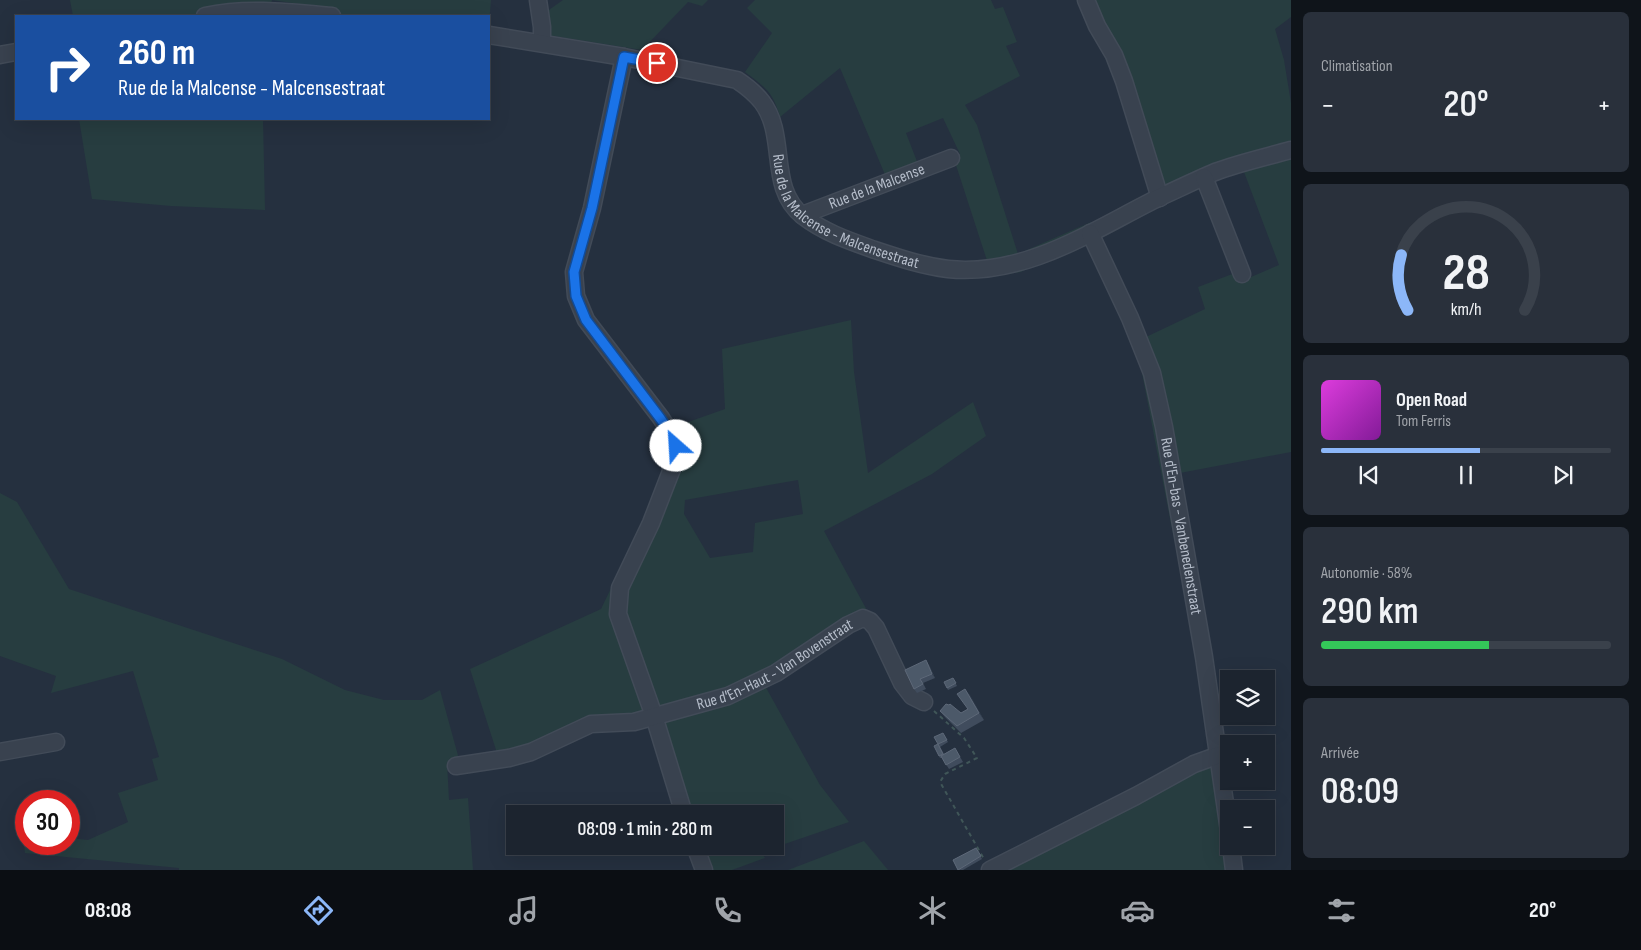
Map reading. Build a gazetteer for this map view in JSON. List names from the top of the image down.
{
  "streets": {
    "street": [
      "Rue de la Malcense",
      "Rue de la Malcense - Malcensestraat",
      "Rue d'En-bas - Vanbenedenstraat",
      "Rue d'En-Haut - Van Bovenstraat"
    ]
  },
  "crossings": [
    ["Rue de la Malcense", "Rue de la Malcense - Malcensestraat"],
    ["Rue de la Malcense - Malcensestraat", "Rue d'En-bas - Vanbenedenstraat"]
  ],
  "page": {
    "tile": [
      "Climatisation",
      ["Autonomie · 58%", "290 km"],
      ["Arrivée", "08:09"]
    ],
    "turn": ["260 m", "Rue de la Malcense - Malcensestraat"],
    "heat": ["−", "20°", "+"],
    "song": ["Open Road", "Tom Ferris"],
    "map_buttons": ["+", "−"],
    "limit": "30",
    "trip": "08:09 · 1 min · 280 m",
    "tabs": ["08:08", "20°"],
    "gauge": ["28", "km/h"]
  }
}
